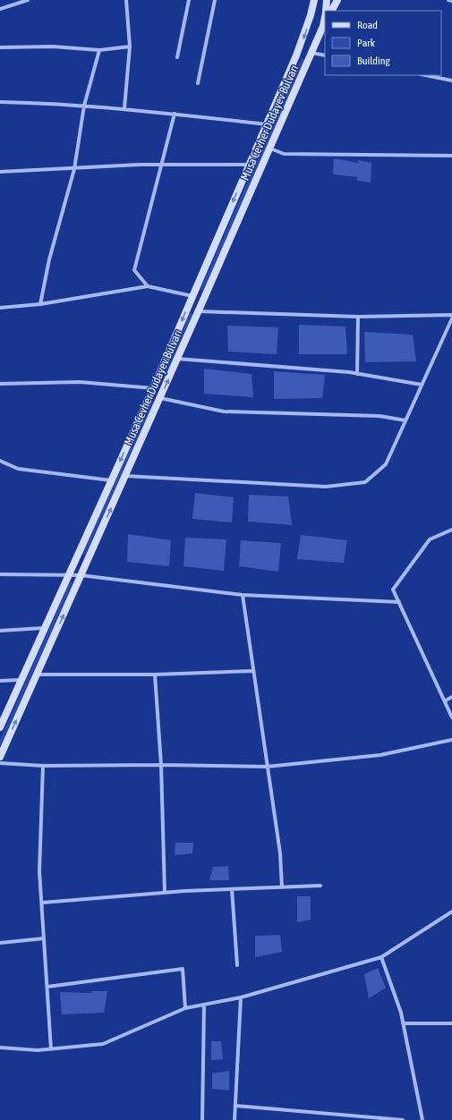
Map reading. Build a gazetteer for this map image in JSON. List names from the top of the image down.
{
  "streets": {
    "main road": ["Musa Cevher Dudayev Bulvarı"]
  },
  "legend": ["Road", "Park", "Building"]
}
